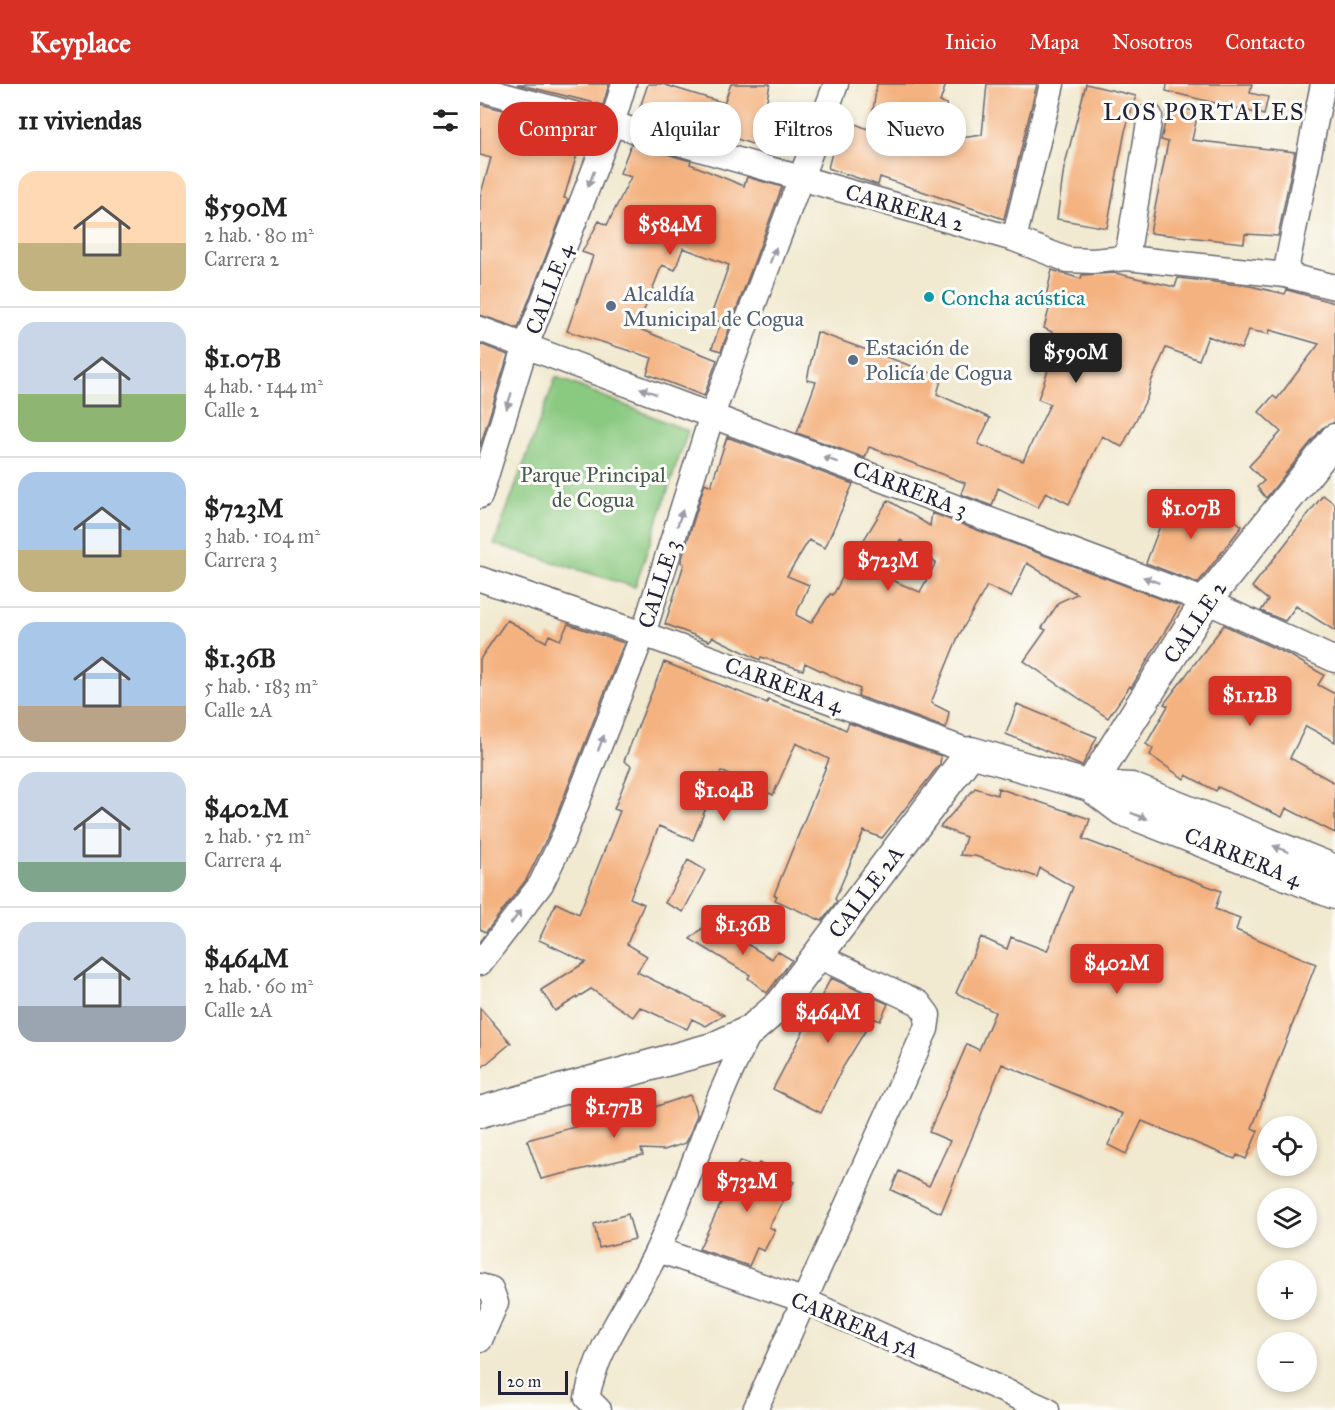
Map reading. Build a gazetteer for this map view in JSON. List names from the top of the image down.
{
  "streets": {
    "street": [
      "CARRERA 2",
      "CALLE 4",
      "CARRERA 3",
      "CALLE 3",
      "CALLE 2",
      "CARRERA 4",
      "CALLE 2A",
      "CARRERA 5A"
    ]
  },
  "crossings": [
    ["CARRERA 2", "CALLE 3"],
    ["CALLE 4", "CARRERA 3"],
    ["CARRERA 3", "CALLE 3"],
    ["CARRERA 3", "CALLE 2"],
    ["CALLE 3", "CARRERA 4"],
    ["CALLE 2", "CARRERA 4"],
    ["CARRERA 4", "CALLE 2A"]
  ],
  "one_way": ["CALLE 4", "CARRERA 3", "CALLE 3"],
  "districts": ["LOS PORTALES"],
  "parks": ["Parque Principal de Cogua"],
  "places": ["Concha acústica", "Alcaldía Municipal de Cogua", "Estación de Policía de Cogua"],
  "scale_bar": "20 m",
  "page": {
    "header": "Keyplace",
    "nav": [
      "Inicio",
      "Mapa",
      "Nosotros",
      "Contacto"
    ],
    "heading": "11 viviendas",
    "chip": [
      "Comprar",
      "Alquilar",
      "Filtros",
      "Nuevo"
    ],
    "list": [
      {
        "name": "$590M",
        "note": "2 hab. · 80 m² · Carrera 2"
      },
      {
        "name": "$1.07B",
        "note": "4 hab. · 144 m² · Calle 2"
      },
      {
        "name": "$723M",
        "note": "3 hab. · 104 m² · Carrera 3"
      },
      {
        "name": "$1.36B",
        "note": "5 hab. · 183 m² · Calle 2A"
      },
      {
        "name": "$402M",
        "note": "2 hab. · 52 m² · Carrera 4"
      },
      {
        "name": "$464M",
        "note": "2 hab. · 60 m² · Calle 2A"
      }
    ],
    "price": [
      "$584M",
      "$590M",
      "$1.07B",
      "$723M",
      "$1.12B",
      "$1.04B",
      "$1.36B",
      "$402M",
      "$464M",
      "$1.77B",
      "$732M"
    ],
    "map_buttons": ["+", "−"],
    "scale": "20 m"
  }
}
